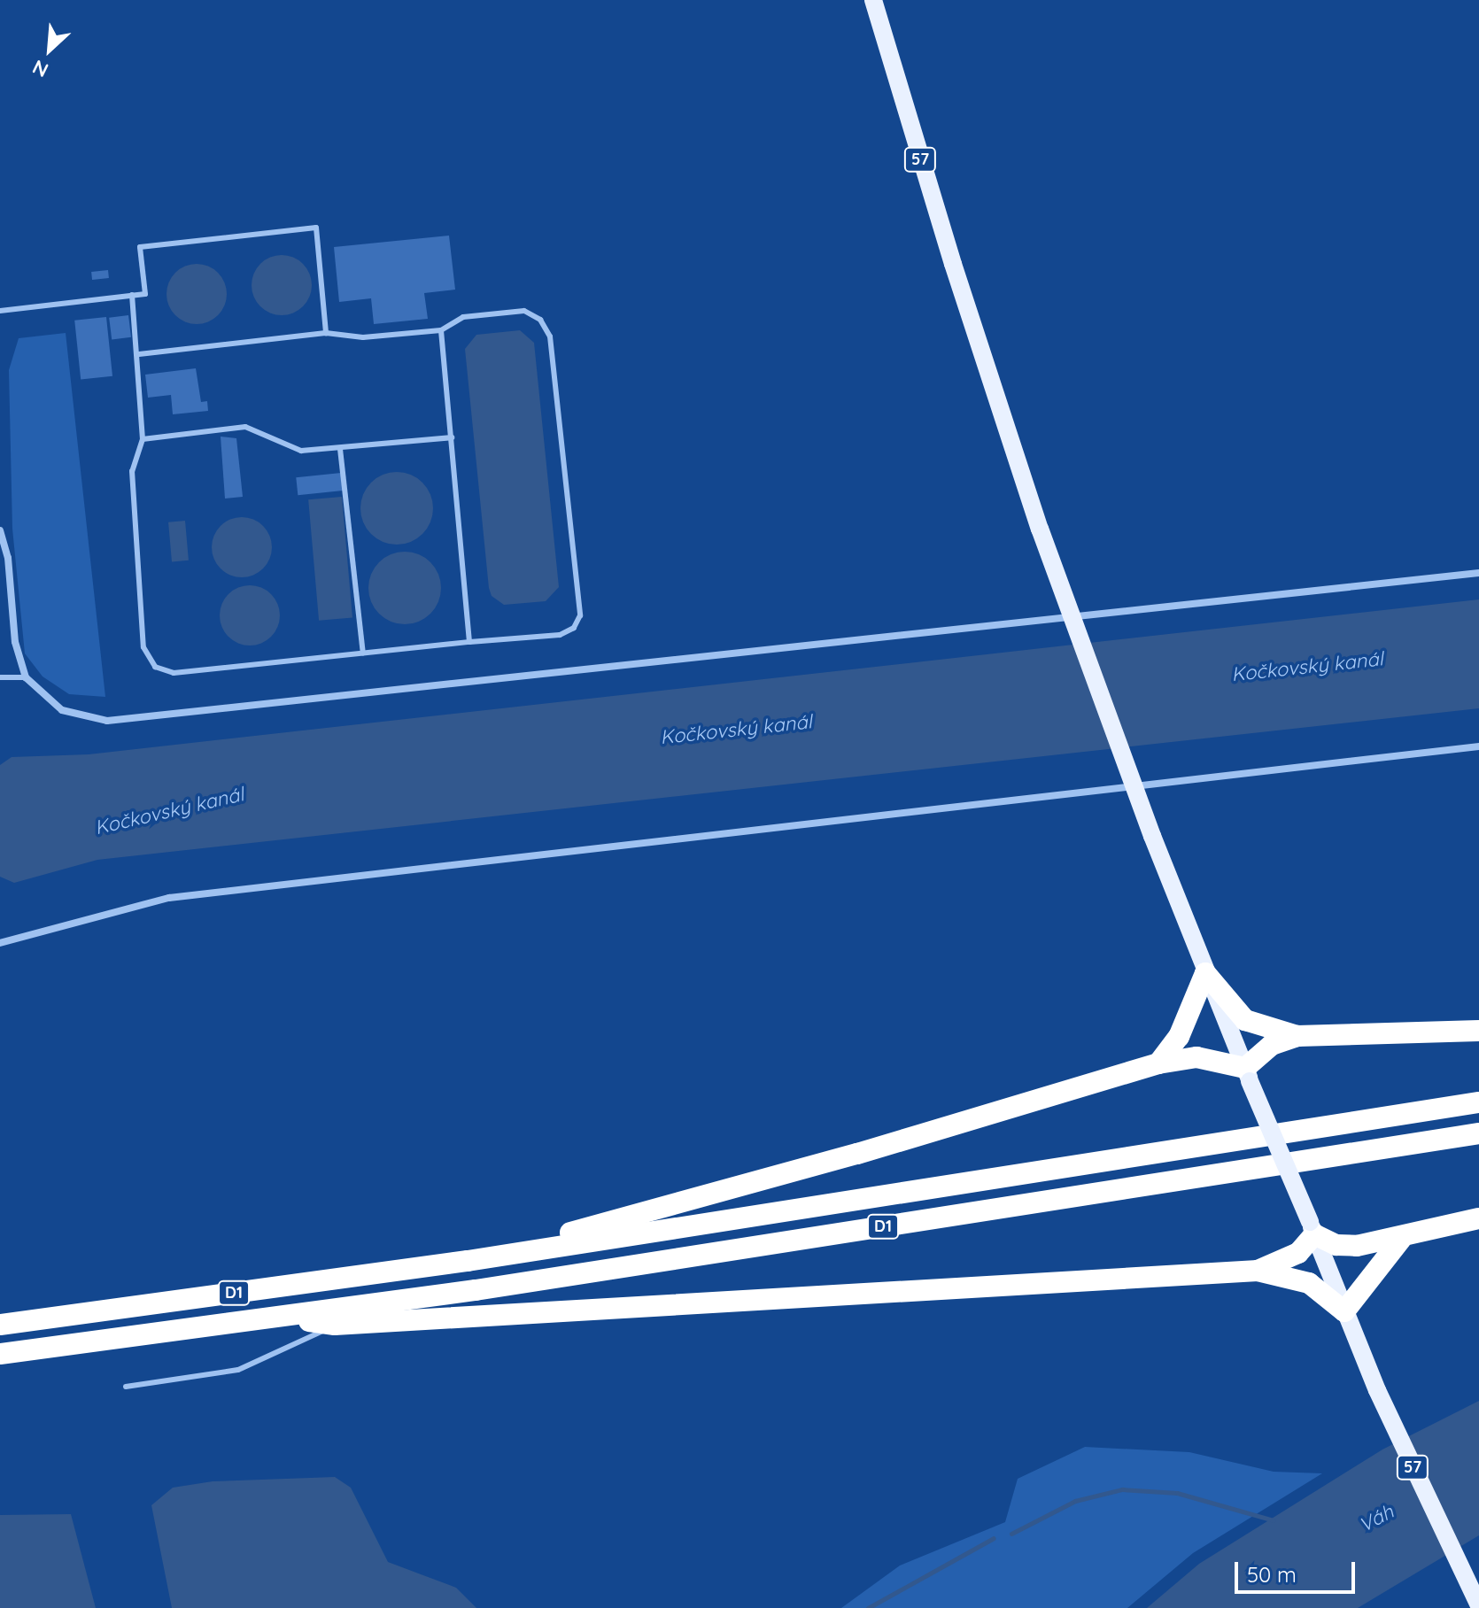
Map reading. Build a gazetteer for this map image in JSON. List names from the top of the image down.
{
  "streets": {
    "highway": ["D1"],
    "main road": ["57"]
  },
  "water": ["Kočkovský kanál", "Váh"],
  "scale_bar": "50 m",
  "north": "bottom left"
}
